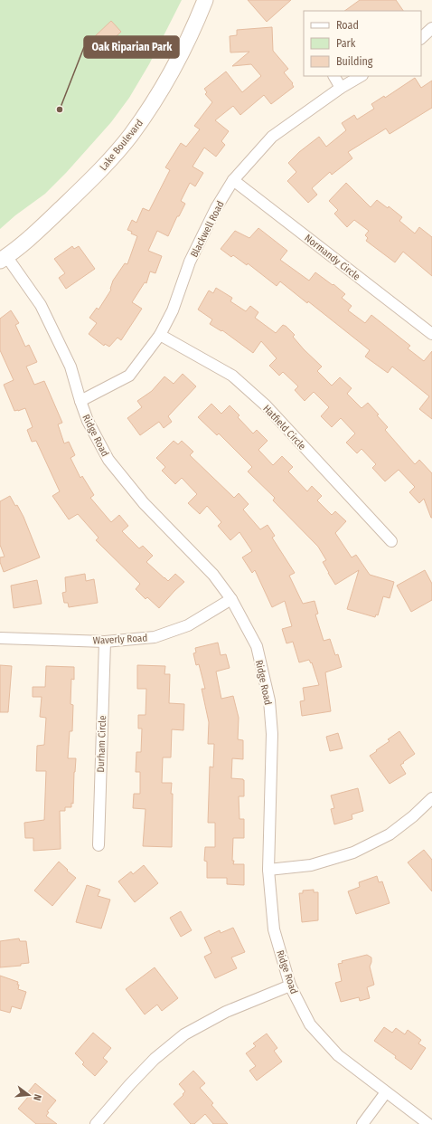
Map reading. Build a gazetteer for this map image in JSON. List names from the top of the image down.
{
  "streets": {
    "main road": ["Lake Boulevard"],
    "street": [
      "Blackwell Road",
      "Normandy Circle",
      "Hatfield Circle",
      "Ridge Road",
      "Waverly Road",
      "Durham Circle"
    ]
  },
  "crossings": [
    ["Lake Boulevard", "Ridge Road"],
    ["Blackwell Road", "Normandy Circle"],
    ["Blackwell Road", "Hatfield Circle"],
    ["Blackwell Road", "Ridge Road"],
    ["Ridge Road", "Waverly Road"],
    ["Waverly Road", "Durham Circle"]
  ],
  "places": ["Oak Riparian Park"],
  "legend": ["Road", "Park", "Building"],
  "north": "right"
}
